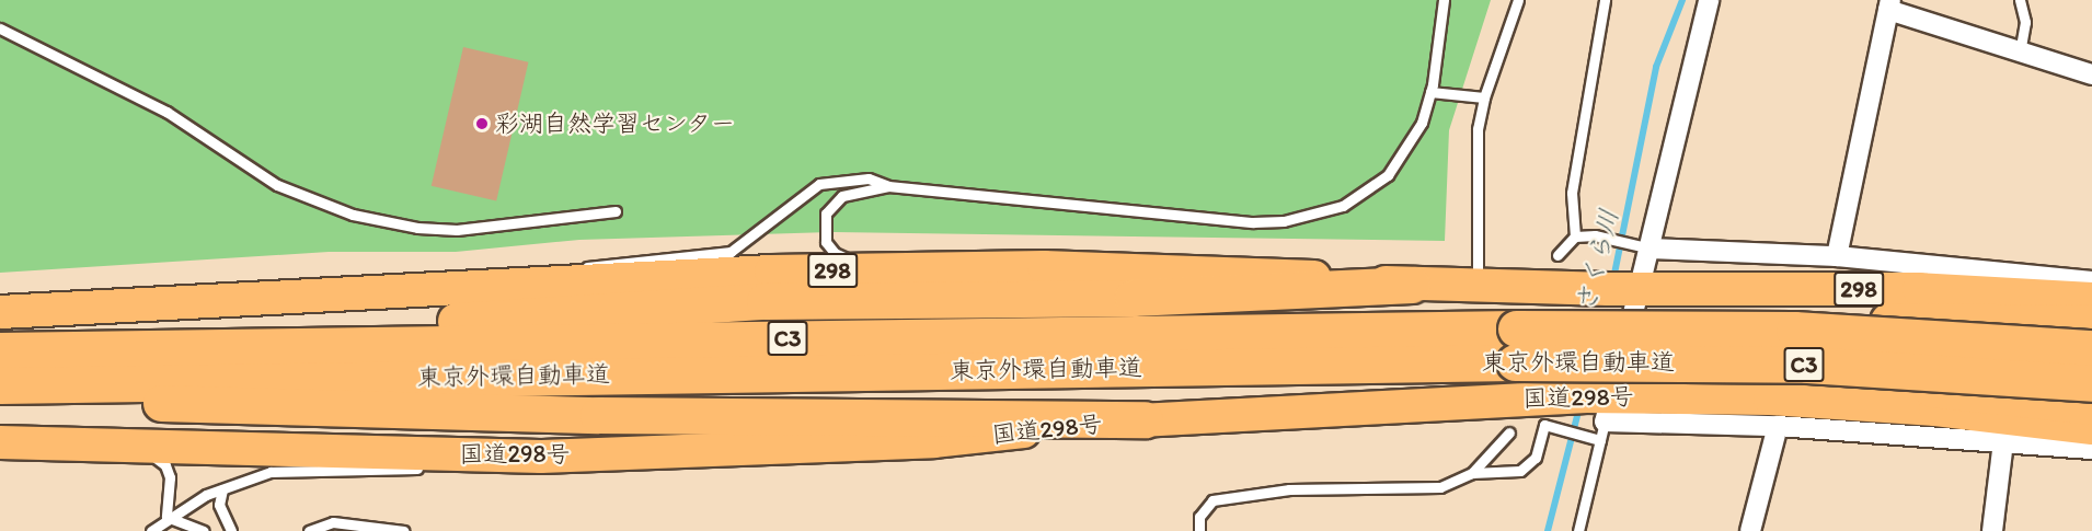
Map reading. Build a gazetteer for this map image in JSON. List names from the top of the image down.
{
  "streets": {
    "highway": [
      "298",
      "C3",
      "東京外環自動車道",
      "国道298号"
    ]
  },
  "water": ["さくら川"],
  "places": ["彩湖自然学習センター"]
}
